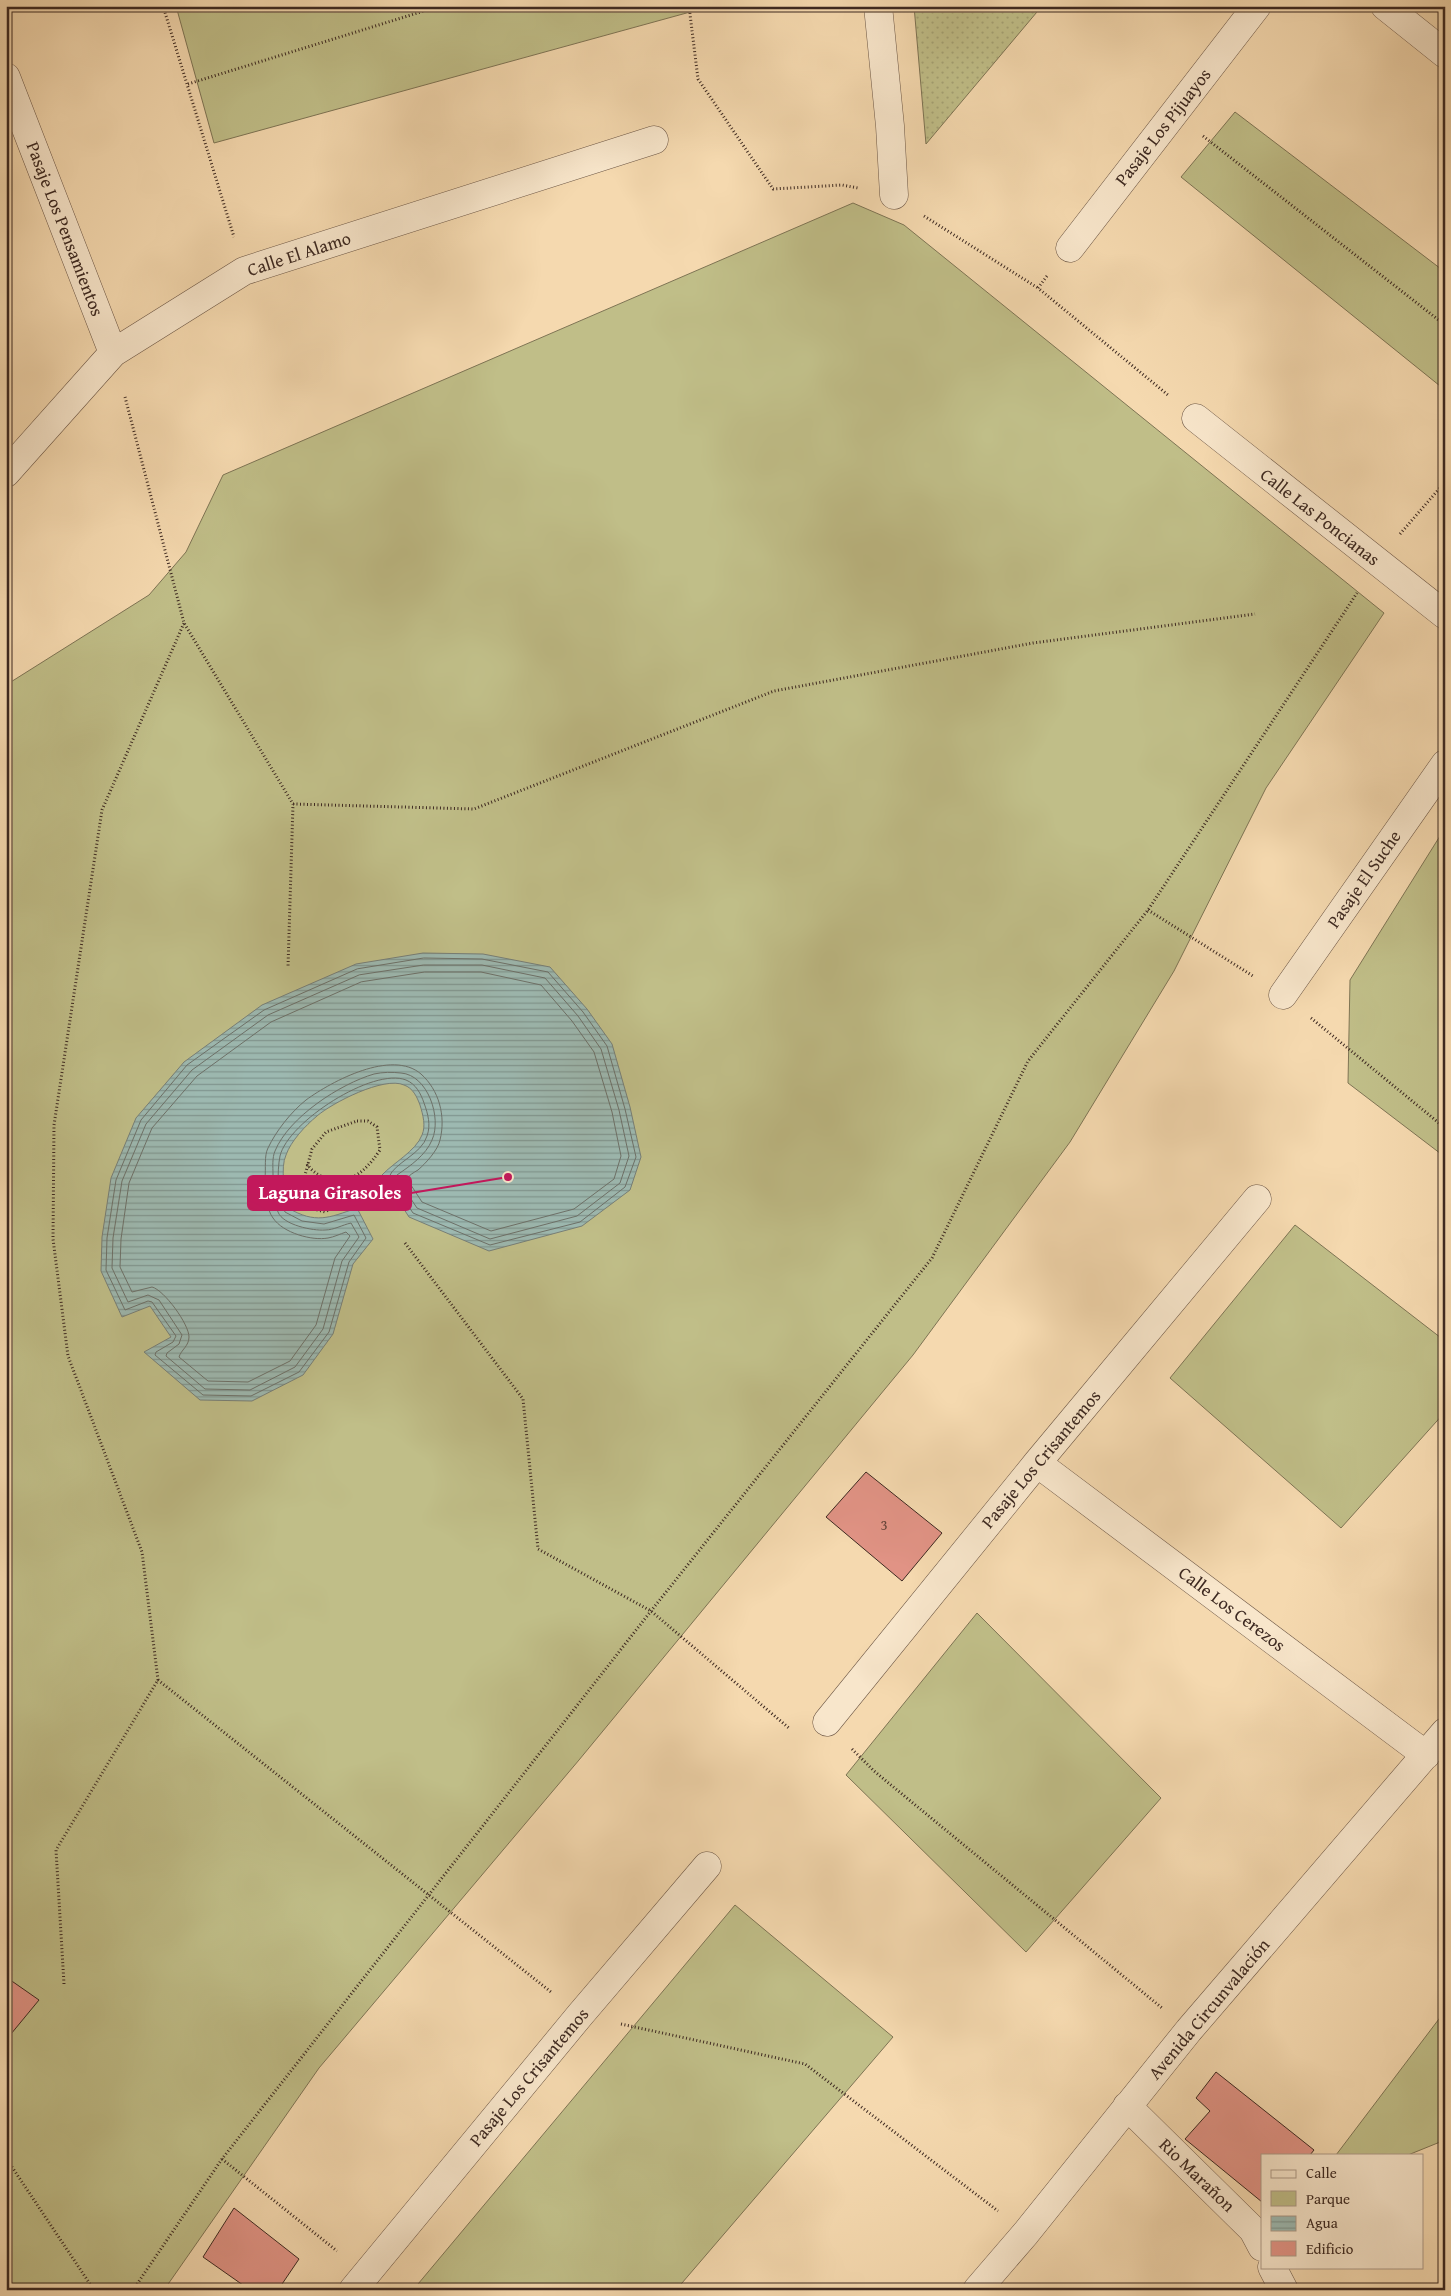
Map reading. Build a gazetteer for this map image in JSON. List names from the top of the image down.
{
  "streets": {
    "street": [
      "Pasaje Los Pijuayos",
      "Pasaje Los Pensamientos",
      "Calle El Alamo",
      "Calle Las Poncianas",
      "Pasaje El Suche",
      "Pasaje Los Crisantemos",
      "Calle Los Cerezos",
      "Avenida Circunvalación",
      "Rio Marañon"
    ]
  },
  "crossings": [
    ["Pasaje Los Pensamientos", "Calle El Alamo"],
    ["Pasaje Los Crisantemos", "Calle Los Cerezos"],
    ["Calle Los Cerezos", "Avenida Circunvalación"],
    ["Avenida Circunvalación", "Rio Marañon"]
  ],
  "places": ["Laguna Girasoles"],
  "house_numbers": ["3"],
  "legend": [
    "Calle",
    "Parque",
    "Agua",
    "Edificio"
  ]
}
